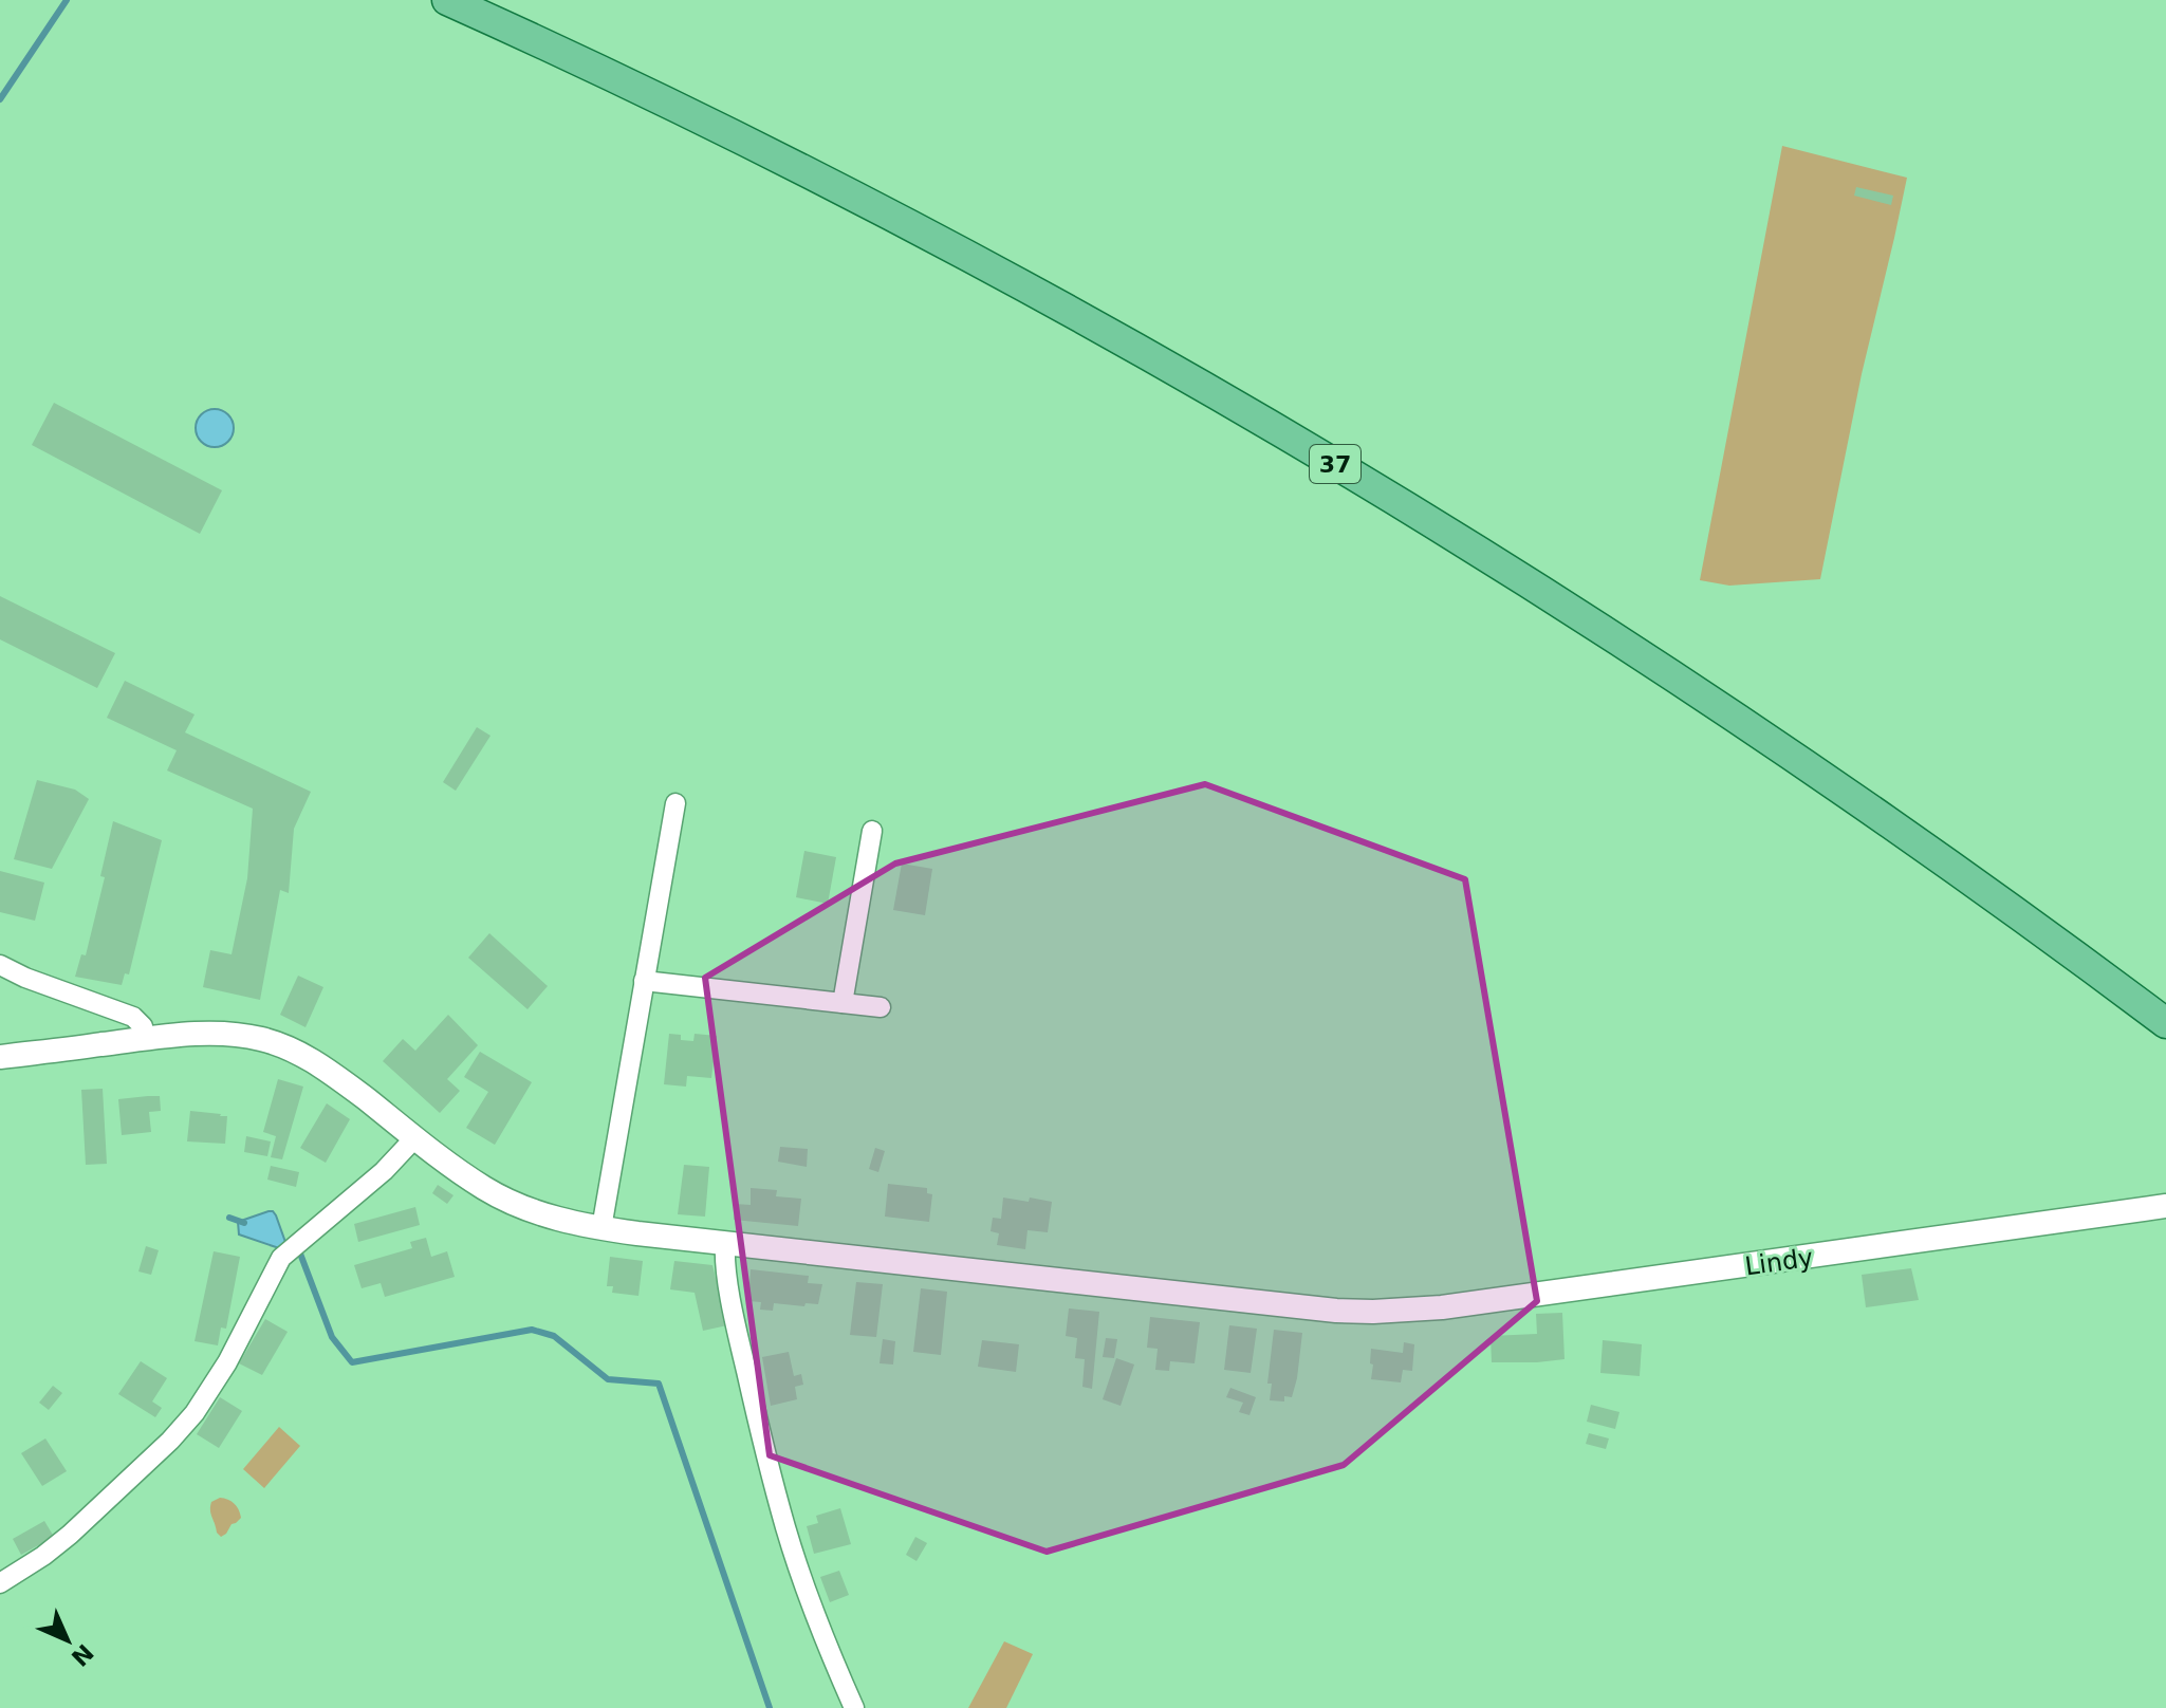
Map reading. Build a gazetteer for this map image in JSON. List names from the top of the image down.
{
  "streets": {
    "main road": ["37"],
    "street": ["Lindy"]
  },
  "north": "bottom right"
}
